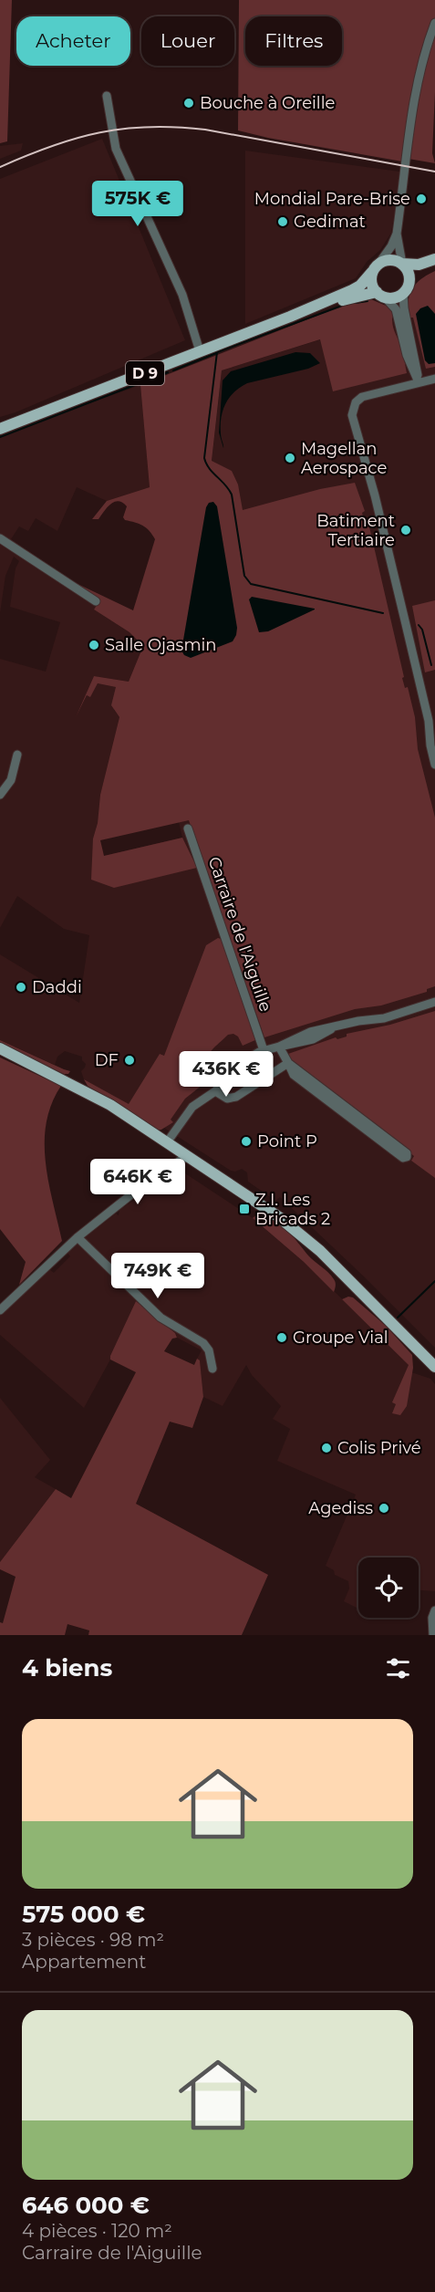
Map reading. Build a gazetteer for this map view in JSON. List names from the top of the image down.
{
  "streets": {
    "main road": ["D 9"],
    "street": ["Carraire de l'Aiguille"]
  },
  "places": {
    "other": [
      "Bouche à Oreille",
      "Mondial Pare-Brise",
      "Gedimat",
      "Magellan Aerospace",
      "Batiment Tertiaire",
      "Salle Ojasmin",
      "Daddi",
      "DF",
      "Point P",
      "Groupe Vial",
      "Colis Privé",
      "Agediss"
    ],
    "transit": ["Z.I. Les Bricads 2"]
  },
  "page": {
    "chip": ["Acheter", "Louer", "Filtres"],
    "price": [
      "575K €",
      "436K €",
      "646K €",
      "749K €"
    ],
    "heading": "4 biens",
    "list": [
      {
        "name": "575 000 €",
        "note": "3 pièces · 98 m² · Appartement"
      },
      {
        "name": "646 000 €",
        "note": "4 pièces · 120 m² · Carraire de l'Aiguille"
      }
    ]
  }
}
